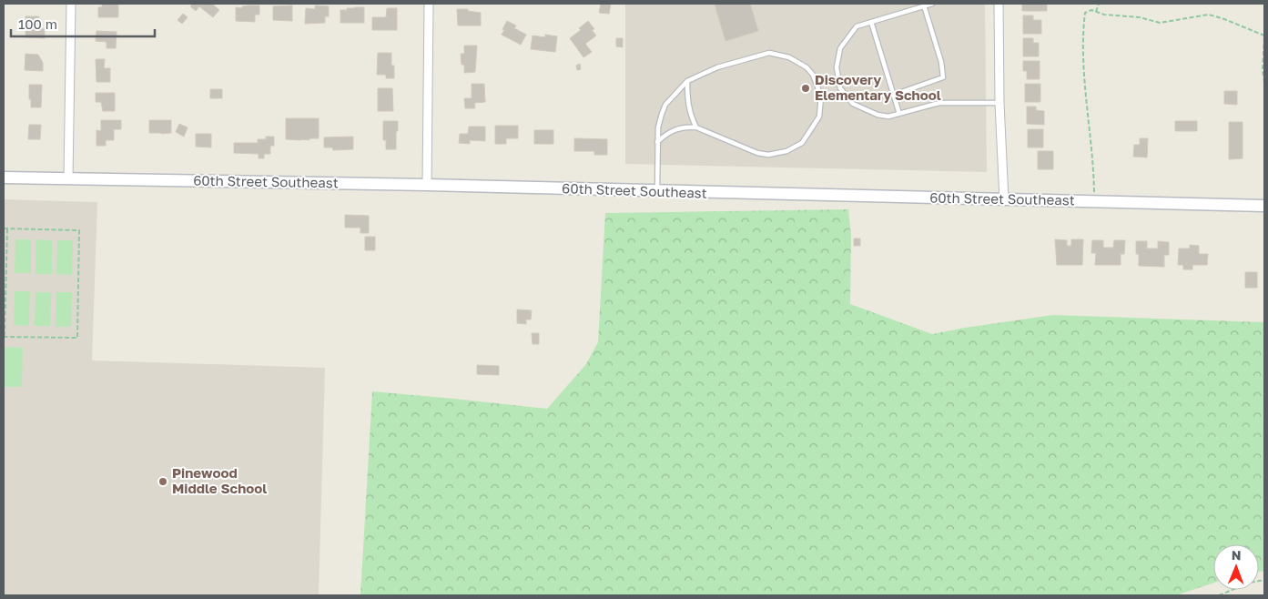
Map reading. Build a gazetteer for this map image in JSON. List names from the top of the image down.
{
  "streets": {
    "main road": ["60th Street Southeast"]
  },
  "places": ["Discovery Elementary School", "Pinewood Middle School"],
  "scale_bar": "100 m",
  "north": "top"
}
